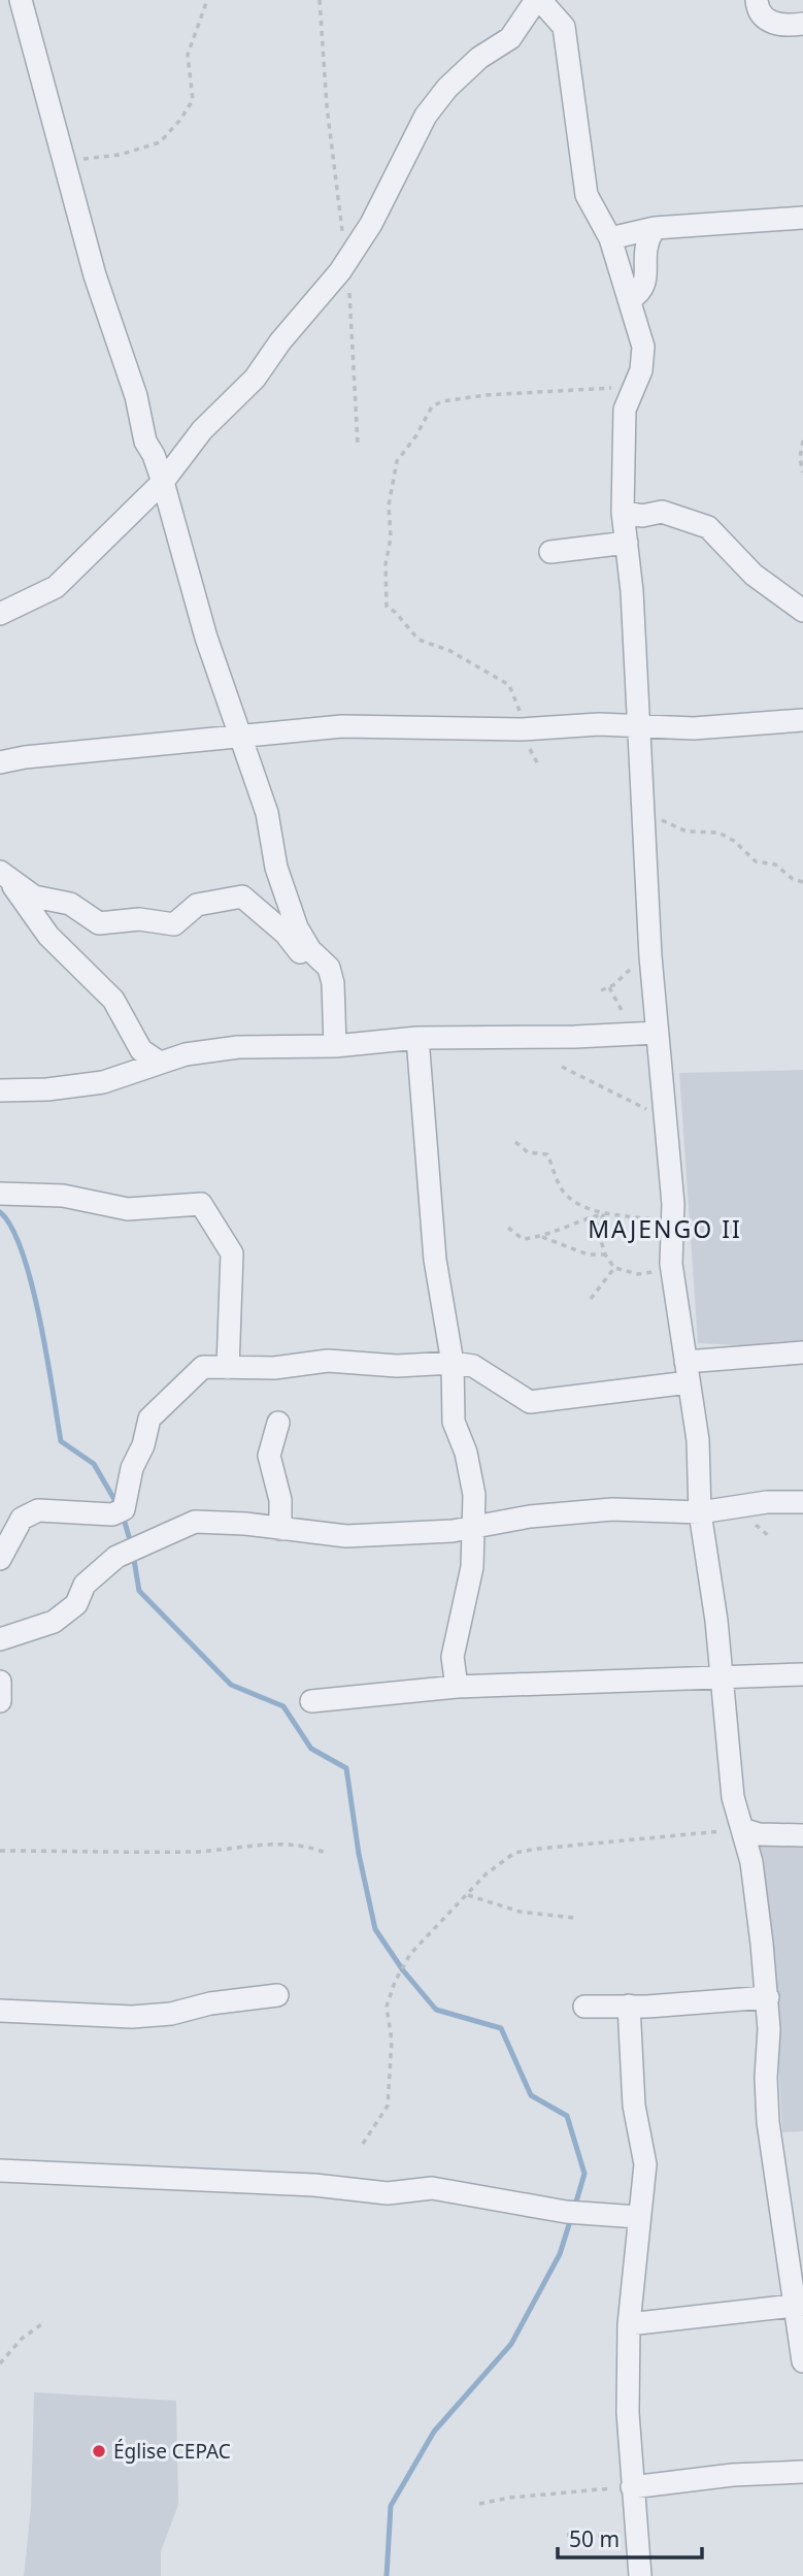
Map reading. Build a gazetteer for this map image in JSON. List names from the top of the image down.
{
  "districts": ["MAJENGO II"],
  "places": ["Église CEPAC"],
  "scale_bar": "50 m"
}
